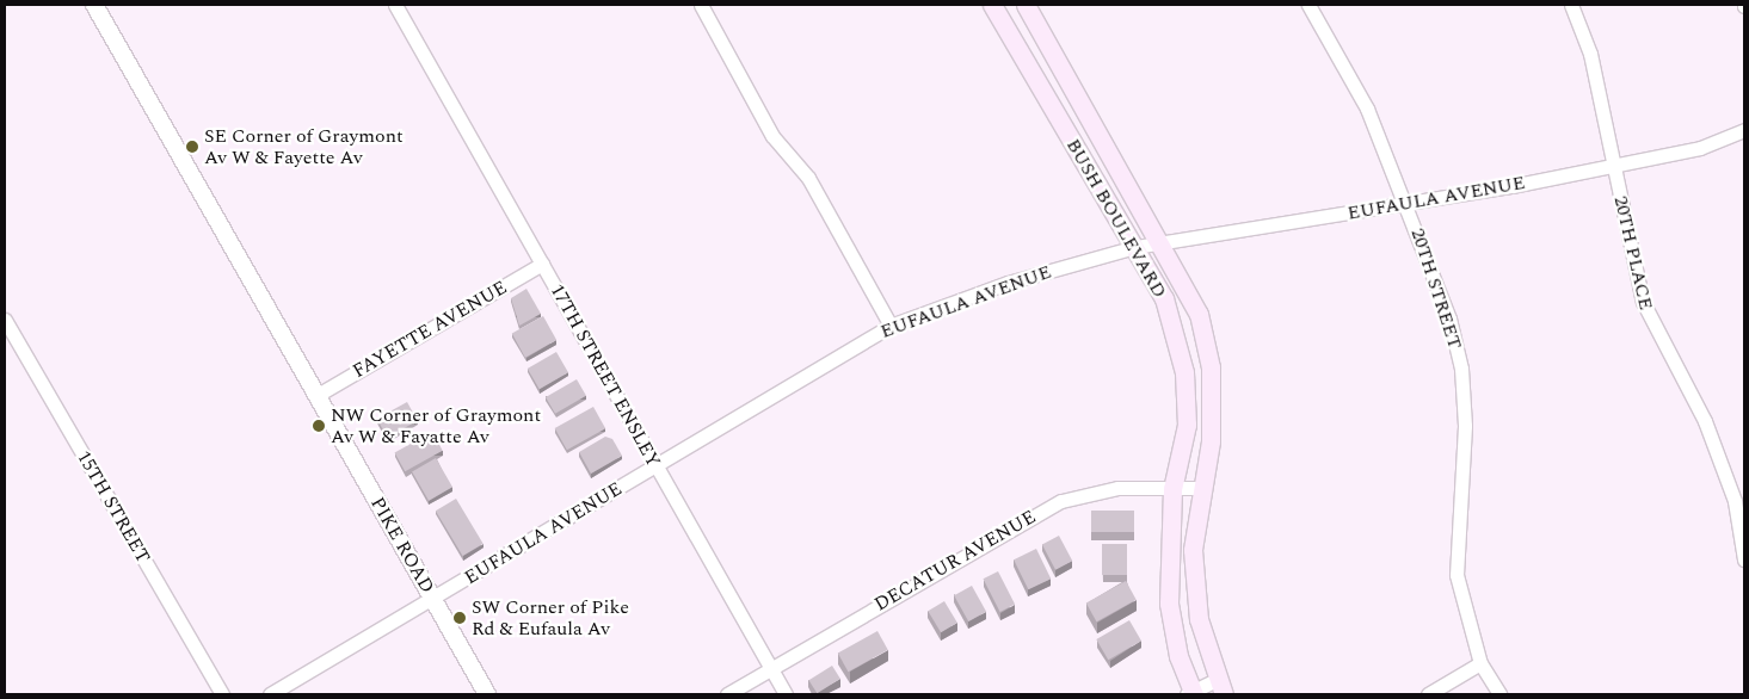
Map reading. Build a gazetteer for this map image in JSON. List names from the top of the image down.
{
  "streets": {
    "main road": ["BUSH BOULEVARD"],
    "street": [
      "EUFAULA AVENUE",
      "20TH PLACE",
      "20TH STREET",
      "FAYETTE AVENUE",
      "17TH STREET ENSLEY",
      "15TH STREET",
      "PIKE ROAD",
      "DECATUR AVENUE"
    ]
  },
  "crossings": [
    ["EUFAULA AVENUE", "BUSH BOULEVARD"],
    ["EUFAULA AVENUE", "20TH PLACE"],
    ["EUFAULA AVENUE", "20TH STREET"],
    ["EUFAULA AVENUE", "17TH STREET ENSLEY"],
    ["EUFAULA AVENUE", "PIKE ROAD"],
    ["BUSH BOULEVARD", "DECATUR AVENUE"],
    ["FAYETTE AVENUE", "17TH STREET ENSLEY"],
    ["FAYETTE AVENUE", "PIKE ROAD"],
    ["17TH STREET ENSLEY", "DECATUR AVENUE"]
  ],
  "places": ["SE Corner of Graymont Av W & Fayette Av", "NW Corner of Graymont Av W & Fayatte Av", "SW Corner of Pike Rd & Eufaula Av"]
}
